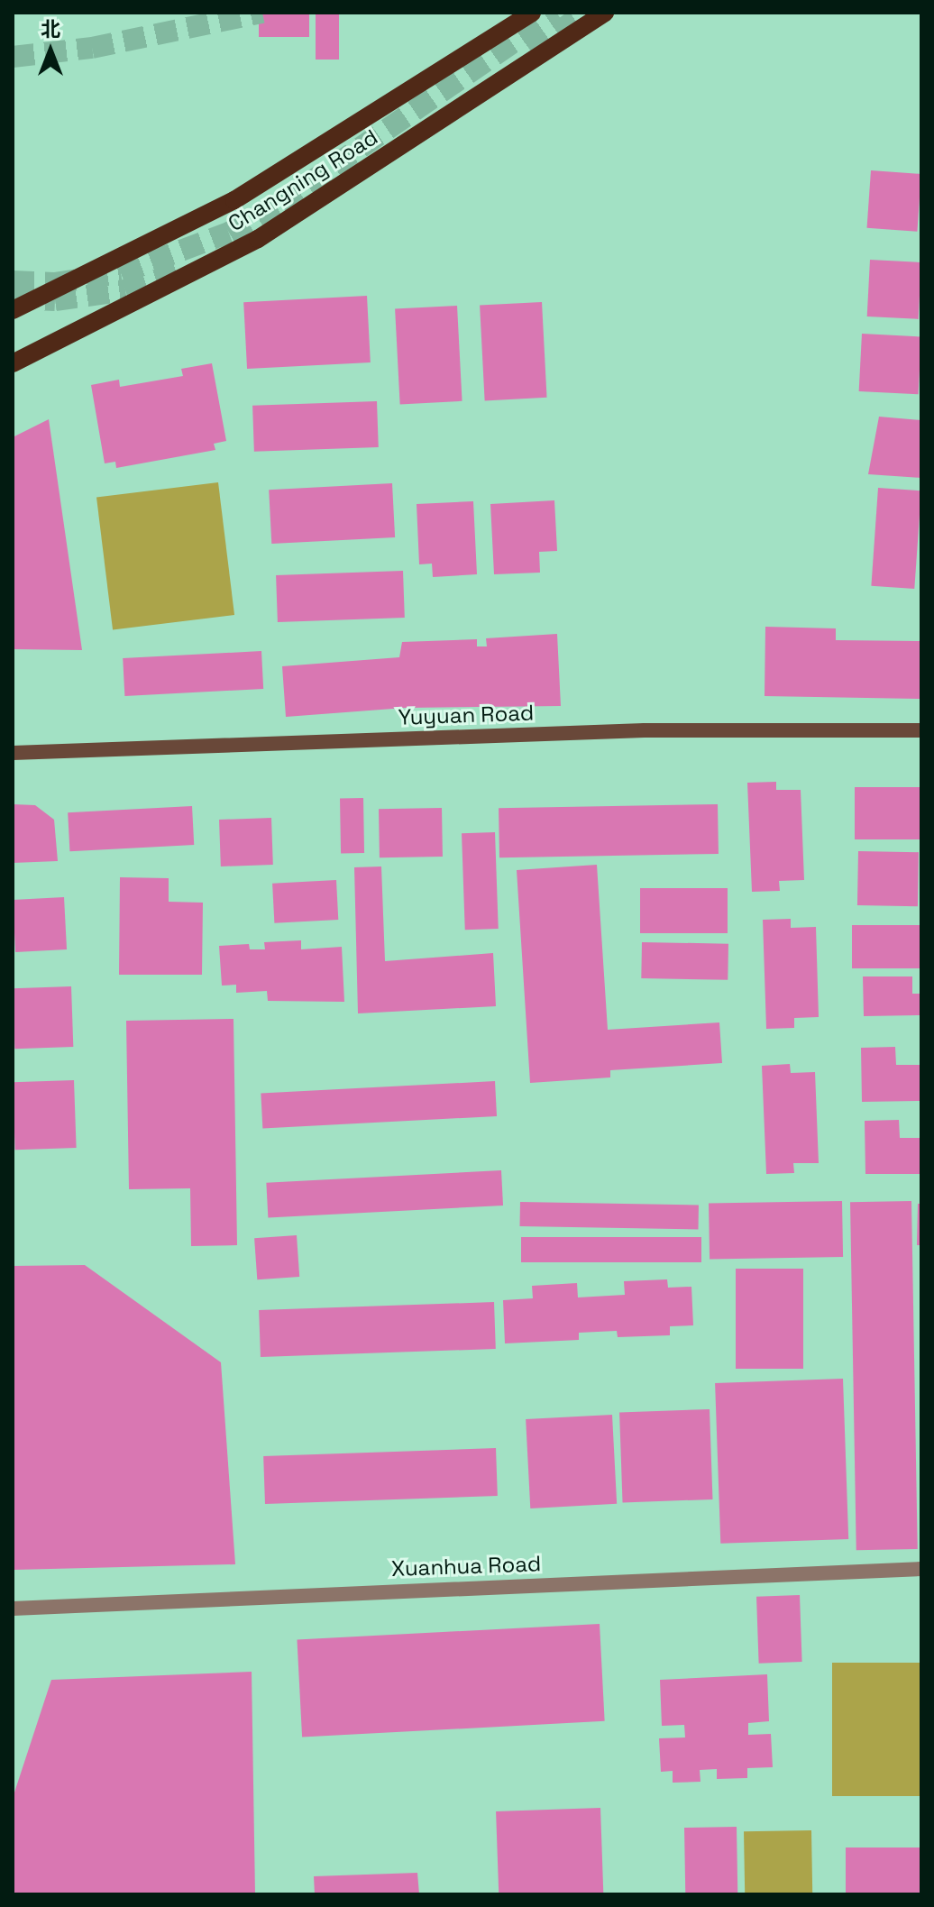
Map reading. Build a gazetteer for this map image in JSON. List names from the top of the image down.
{
  "streets": {
    "main road": ["Changning Road", "Yuyuan Road"],
    "street": ["Xuanhua Road"]
  },
  "north": "top"
}
